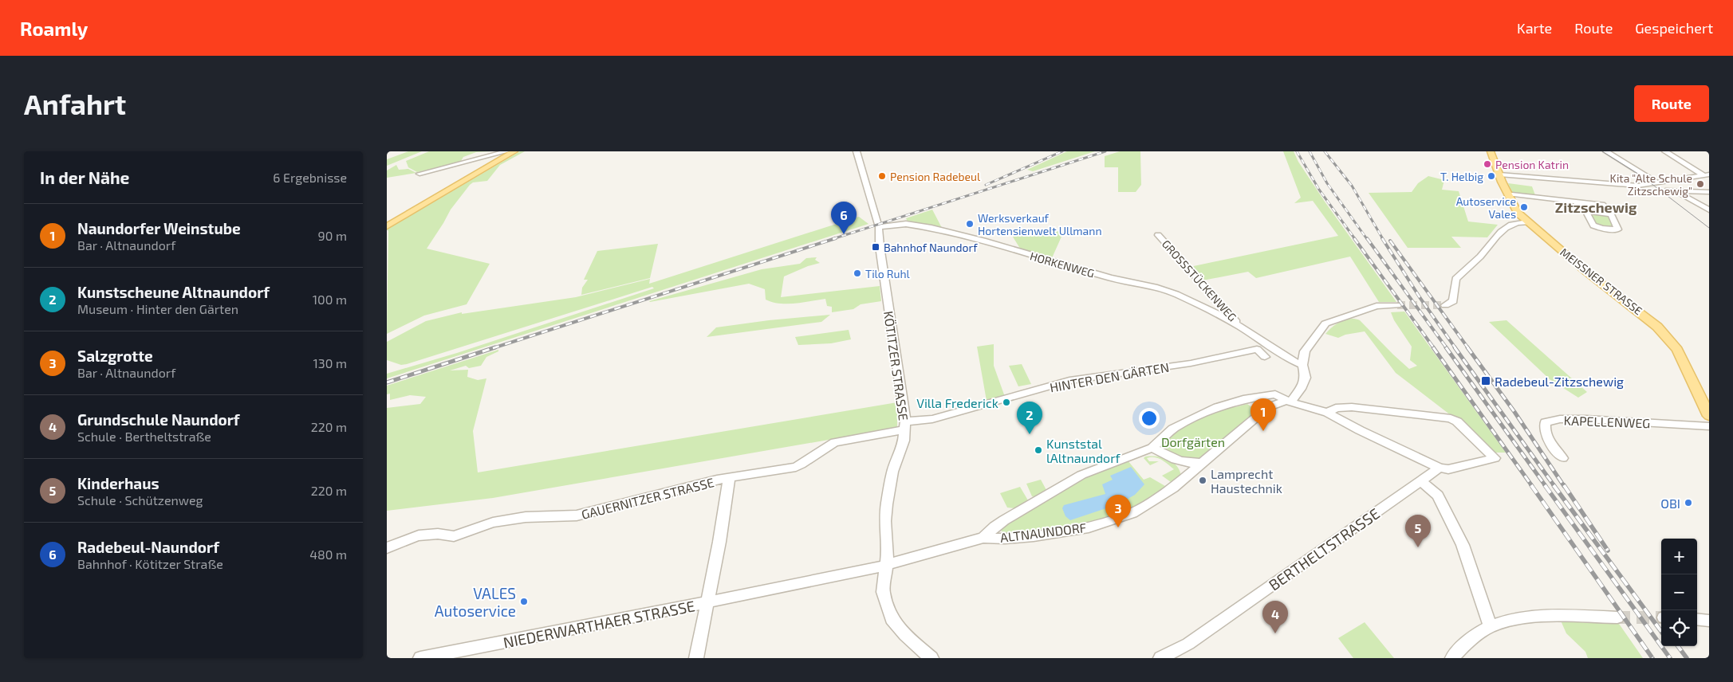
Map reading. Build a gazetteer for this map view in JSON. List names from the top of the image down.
{
  "streets": {
    "main road": ["MEISSNER STRASSE"],
    "street": [
      "HORKENWEG",
      "GROSSSTÜCKENWEG",
      "KÖTITZER STRASSE",
      "HINTER DEN GÄRTEN",
      "KAPELLENWEG",
      "GAUERNITZER STRASSE",
      "ALTNAUNDORF",
      "BERTHELTSTRASSE",
      "NIEDERWARTHAER STRASSE"
    ]
  },
  "crossings": [
    ["HORKENWEG", "GROSSSTÜCKENWEG"],
    ["HORKENWEG", "KÖTITZER STRASSE"],
    ["GROSSSTÜCKENWEG", "HINTER DEN GÄRTEN"],
    ["KÖTITZER STRASSE", "HINTER DEN GÄRTEN"],
    ["KÖTITZER STRASSE", "GAUERNITZER STRASSE"],
    ["KÖTITZER STRASSE", "ALTNAUNDORF"],
    ["KÖTITZER STRASSE", "NIEDERWARTHAER STRASSE"],
    ["HINTER DEN GÄRTEN", "GAUERNITZER STRASSE"],
    ["GAUERNITZER STRASSE", "NIEDERWARTHAER STRASSE"],
    ["ALTNAUNDORF", "NIEDERWARTHAER STRASSE"]
  ],
  "districts": ["Zitzschewig"],
  "parks": ["Dorfgärten"],
  "places": {
    "other": [
      "Pension Katrin",
      "Pension Radebeul",
      "T. Helbig",
      "Kita \"Alte Schule Zitzschewig\"",
      "Autoservice Vales",
      "Werksverkauf Hortensienwelt Ullmann",
      "Tilo Ruhl",
      "Villa Frederick",
      "Kunststal lAltnaundorf",
      "Lamprecht Haustechnik",
      "OBI",
      "VALES Autoservice"
    ],
    "transit": ["Bahnhof Naundorf", "Radebeul-Zitzschewig"]
  },
  "page": {
    "header": "Roamly",
    "nav": ["Karte", "Route", "Gespeichert"],
    "buttons": "Route",
    "title": "Anfahrt",
    "heading": ["In der Nähe", "6 Ergebnisse"],
    "pins": [
      "6",
      "1",
      "2",
      "3",
      "5",
      "4"
    ],
    "list": [
      {
        "mark": "1",
        "name": "Naundorfer Weinstube",
        "note": "Bar · Altnaundorf",
        "value": "90 m"
      },
      {
        "mark": "2",
        "name": "Kunstscheune Altnaundorf",
        "note": "Museum · Hinter den Gärten",
        "value": "100 m"
      },
      {
        "mark": "3",
        "name": "Salzgrotte",
        "note": "Bar · Altnaundorf",
        "value": "130 m"
      },
      {
        "mark": "4",
        "name": "Grundschule Naundorf",
        "note": "Schule · Bertheltstraße",
        "value": "220 m"
      },
      {
        "mark": "5",
        "name": "Kinderhaus",
        "note": "Schule · Schützenweg",
        "value": "220 m"
      },
      {
        "mark": "6",
        "name": "Radebeul-Naundorf",
        "note": "Bahnhof · Kötitzer Straße",
        "value": "480 m"
      }
    ],
    "map_buttons": ["+", "−"]
  }
}
